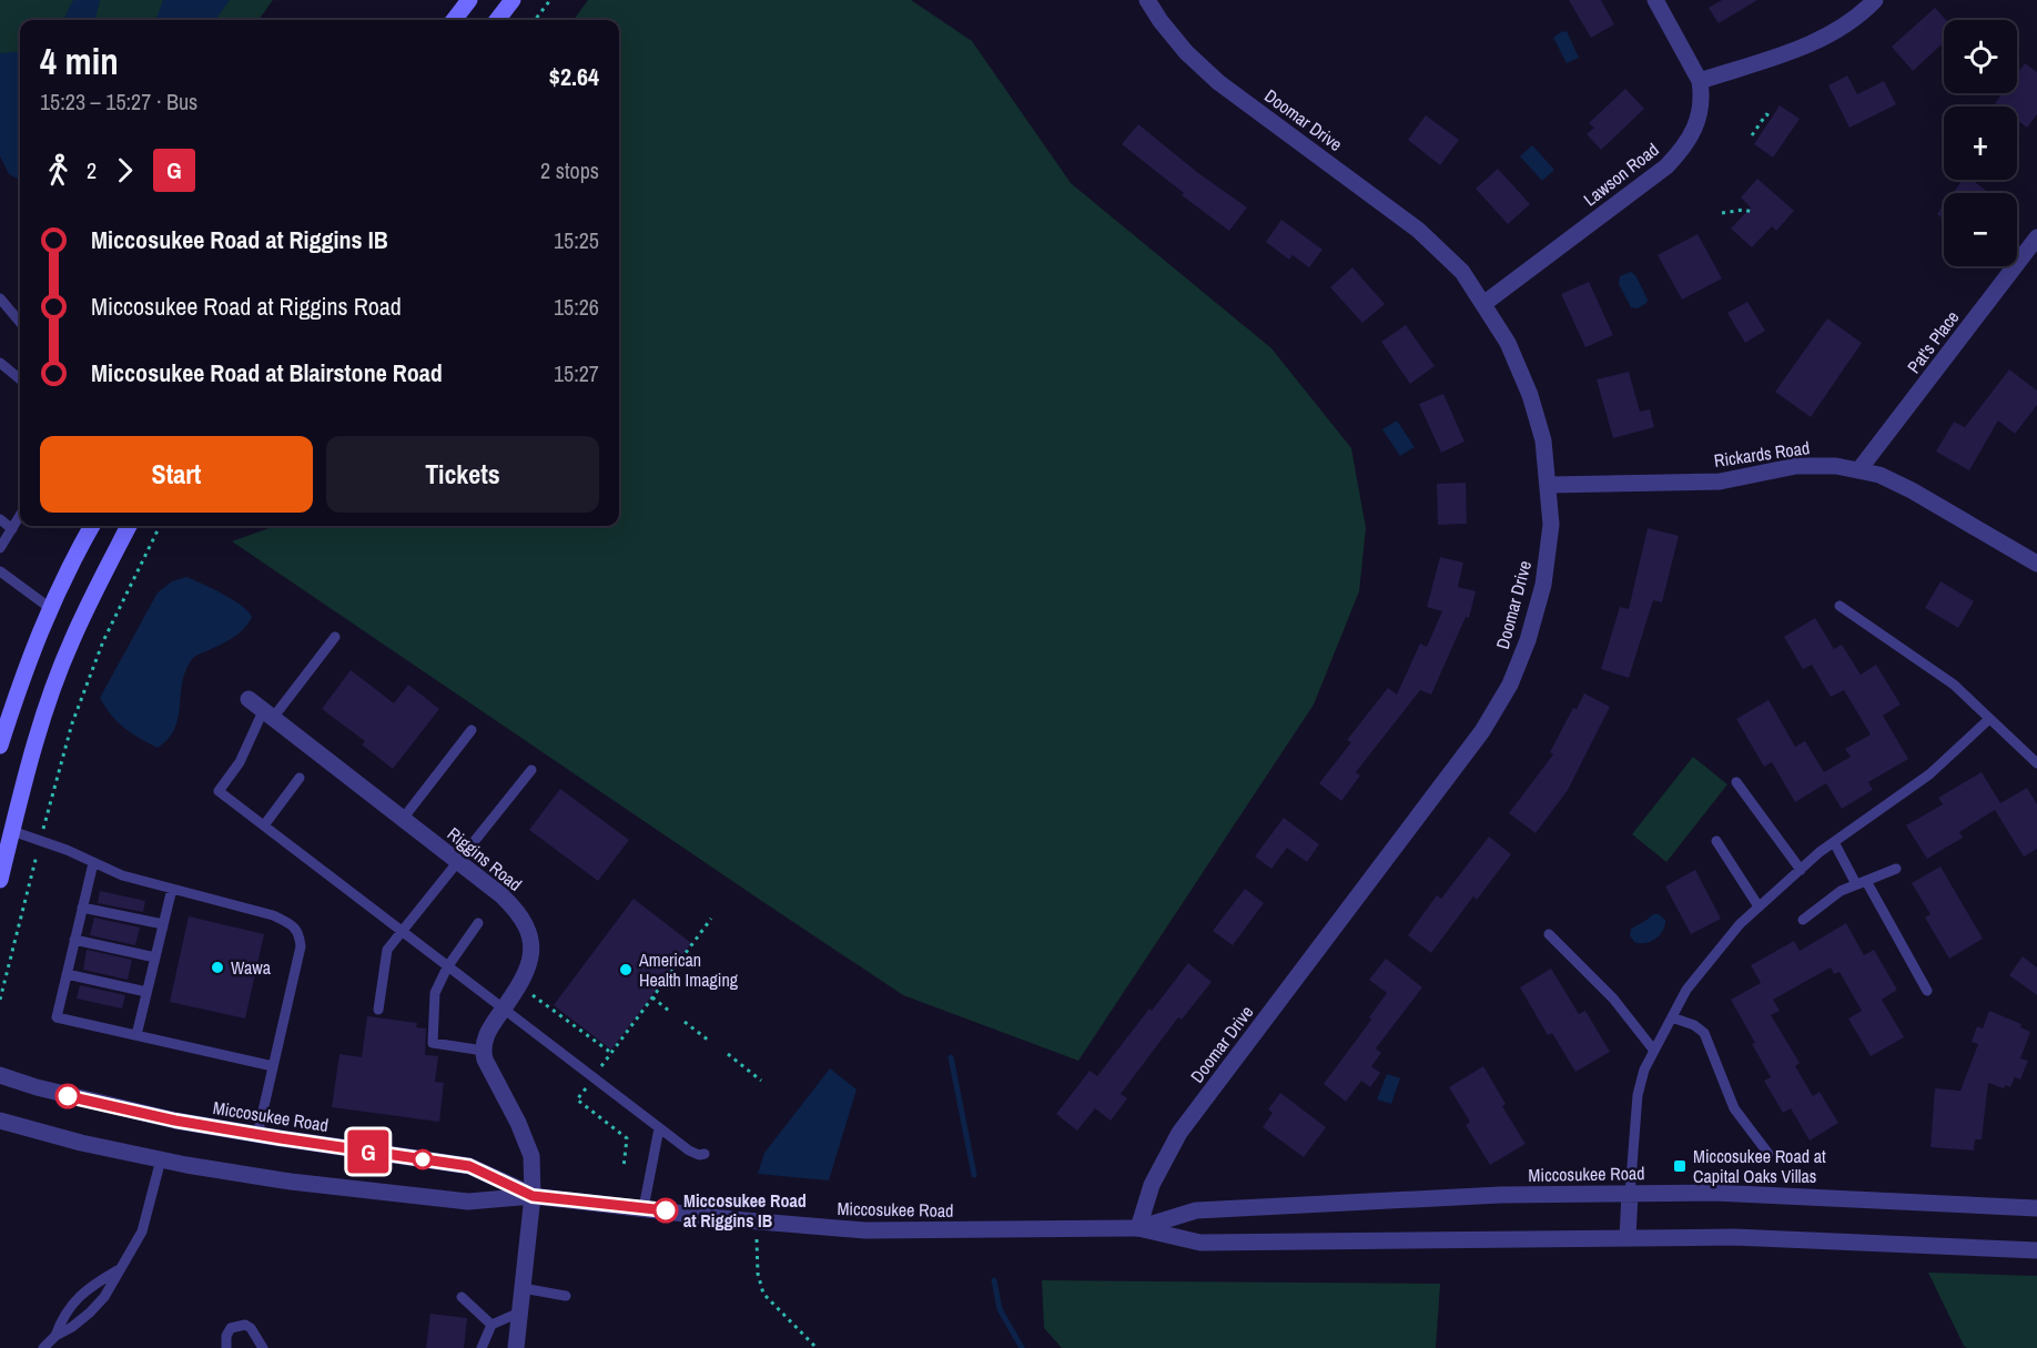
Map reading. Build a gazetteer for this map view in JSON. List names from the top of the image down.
{
  "streets": {
    "street": [
      "Doomar Drive",
      "Lawson Road",
      "Pat's Place",
      "Rickards Road",
      "Riggins Road",
      "Miccosukee Road"
    ]
  },
  "crossings": [
    ["Doomar Drive", "Lawson Road"],
    ["Doomar Drive", "Rickards Road"],
    ["Doomar Drive", "Miccosukee Road"],
    ["Pat's Place", "Rickards Road"]
  ],
  "places": {
    "other": ["Wawa", "American Health Imaging", "Miccosukee Road at Riggins IB"],
    "transit": ["Miccosukee Road at Capital Oaks Villas"]
  },
  "lines": ["bus line G"],
  "page": {
    "on_map": "G",
    "map_buttons": ["+", "−"],
    "heading": ["4 min", "15:23 – 15:27 · Bus", "$2.64"],
    "legs": ["2", "G", "2 stops"],
    "list": [
      {
        "name": "Miccosukee Road at Riggins IB",
        "value": "15:25"
      },
      {
        "name": "Miccosukee Road at Riggins Road",
        "value": "15:26"
      },
      {
        "name": "Miccosukee Road at Blairstone Road",
        "value": "15:27"
      }
    ],
    "buttons": ["Start", "Tickets"]
  }
}
